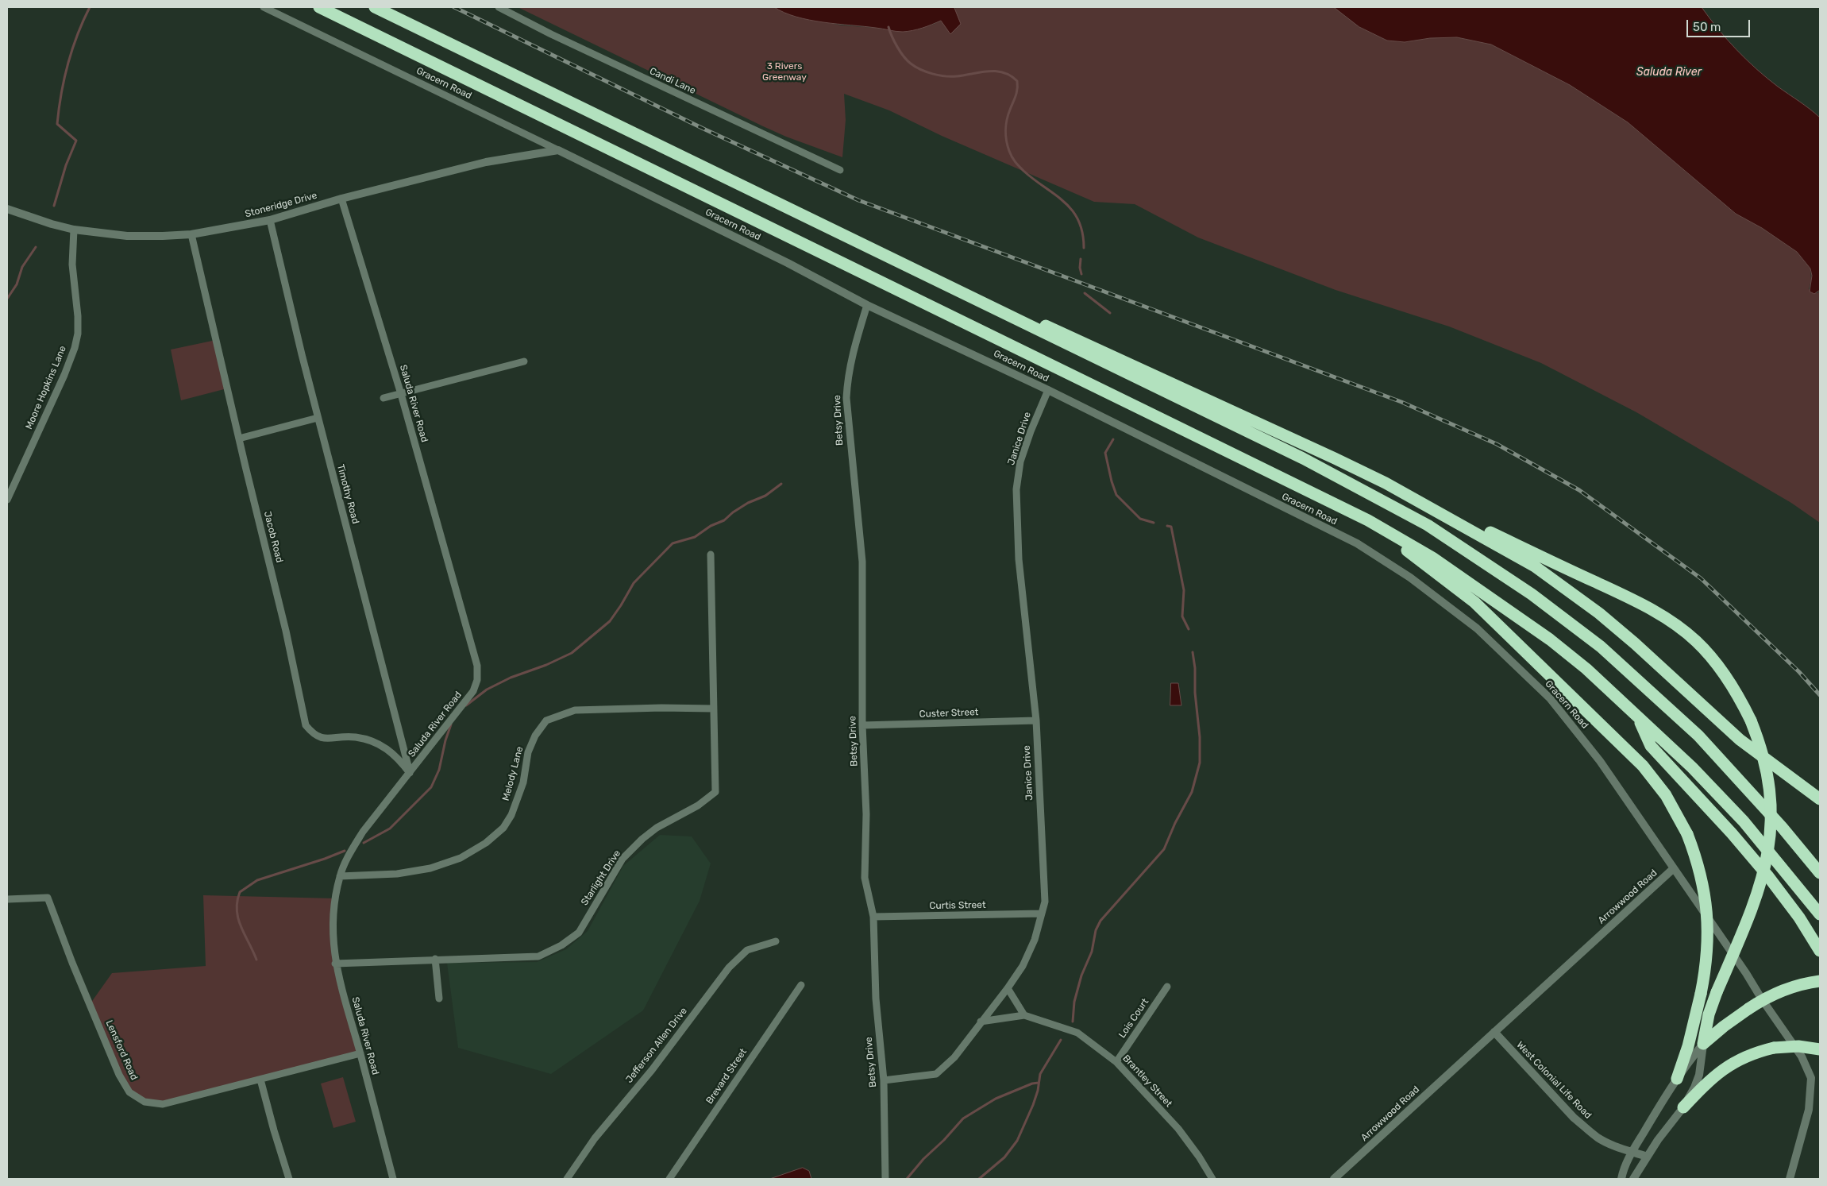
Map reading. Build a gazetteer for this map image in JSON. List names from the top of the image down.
{
  "streets": {
    "street": [
      "Candi Lane",
      "Gracern Road",
      "Stoneridge Drive",
      "Moore Hopkins Lane",
      "Saluda River Road",
      "Betsy Drive",
      "Janice Drive",
      "Timothy Road",
      "Jacob Road",
      "Custer Street",
      "Melody Lane",
      "Starlight Drive",
      "Arrowwood Road",
      "Curtis Street",
      "Lois Court",
      "Jefferson Allen Drive",
      "Lensford Road",
      "Brevard Street",
      "West Colonial Life Road",
      "Brantley Street"
    ]
  },
  "crossings": [
    ["Gracern Road", "Stoneridge Drive"],
    ["Gracern Road", "Betsy Drive"],
    ["Gracern Road", "Janice Drive"],
    ["Gracern Road", "Arrowwood Road"],
    ["Stoneridge Drive", "Moore Hopkins Lane"],
    ["Stoneridge Drive", "Saluda River Road"],
    ["Stoneridge Drive", "Timothy Road"],
    ["Stoneridge Drive", "Jacob Road"],
    ["Saluda River Road", "Timothy Road"],
    ["Saluda River Road", "Jacob Road"],
    ["Saluda River Road", "Melody Lane"],
    ["Saluda River Road", "Starlight Drive"],
    ["Saluda River Road", "Lensford Road"],
    ["Betsy Drive", "Janice Drive"],
    ["Betsy Drive", "Custer Street"],
    ["Betsy Drive", "Curtis Street"],
    ["Janice Drive", "Custer Street"],
    ["Janice Drive", "Curtis Street"],
    ["Janice Drive", "Brantley Street"],
    ["Timothy Road", "Jacob Road"],
    ["Melody Lane", "Starlight Drive"],
    ["Arrowwood Road", "West Colonial Life Road"],
    ["Lois Court", "Brantley Street"]
  ],
  "water": ["Saluda River"],
  "parks": ["3 Rivers Greenway"],
  "scale_bar": "50 m"
}
